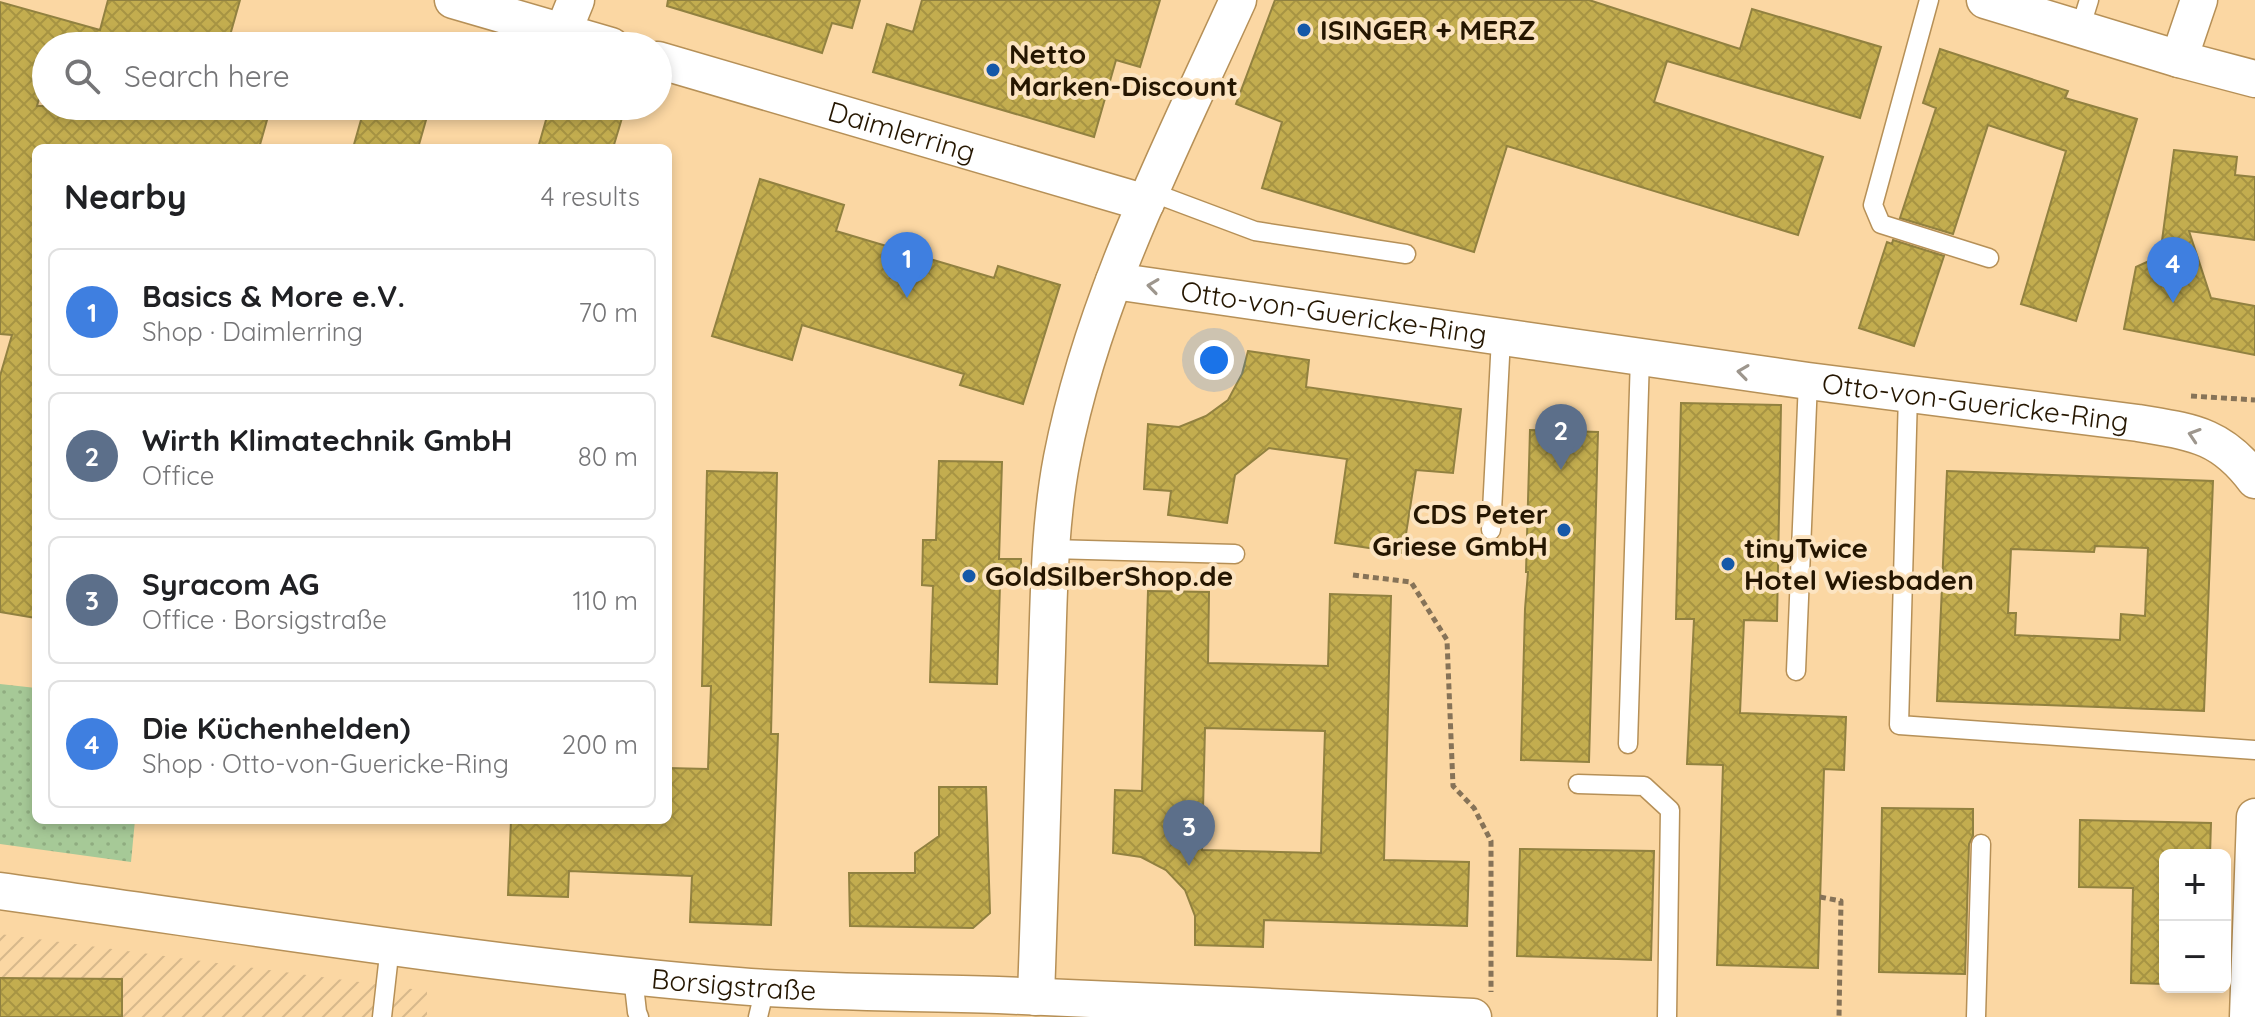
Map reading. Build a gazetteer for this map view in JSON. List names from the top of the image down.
{
  "streets": {
    "street": ["Daimlerring", "Otto-von-Guericke-Ring", "Borsigstraße"]
  },
  "one_way": ["Otto-von-Guericke-Ring"],
  "places": [
    "ISINGER + MERZ",
    "Netto Marken-Discount",
    "CDS Peter Griese GmbH",
    "tinyTwice Hotel Wiesbaden",
    "GoldSilberShop.de"
  ],
  "page": {
    "search": "Search here",
    "heading": ["Nearby", "4 results"],
    "pins": [
      "1",
      "4",
      "2",
      "3"
    ],
    "list": [
      {
        "mark": "1",
        "name": "Basics & More e.V.",
        "note": "Shop · Daimlerring",
        "value": "70 m"
      },
      {
        "mark": "2",
        "name": "Wirth Klimatechnik GmbH",
        "note": "Office",
        "value": "80 m"
      },
      {
        "mark": "3",
        "name": "Syracom AG",
        "note": "Office · Borsigstraße",
        "value": "110 m"
      },
      {
        "mark": "4",
        "name": "Die Küchenhelden)",
        "note": "Shop · Otto-von-Guericke-Ring",
        "value": "200 m"
      }
    ],
    "map_buttons": ["+", "−"]
  }
}
